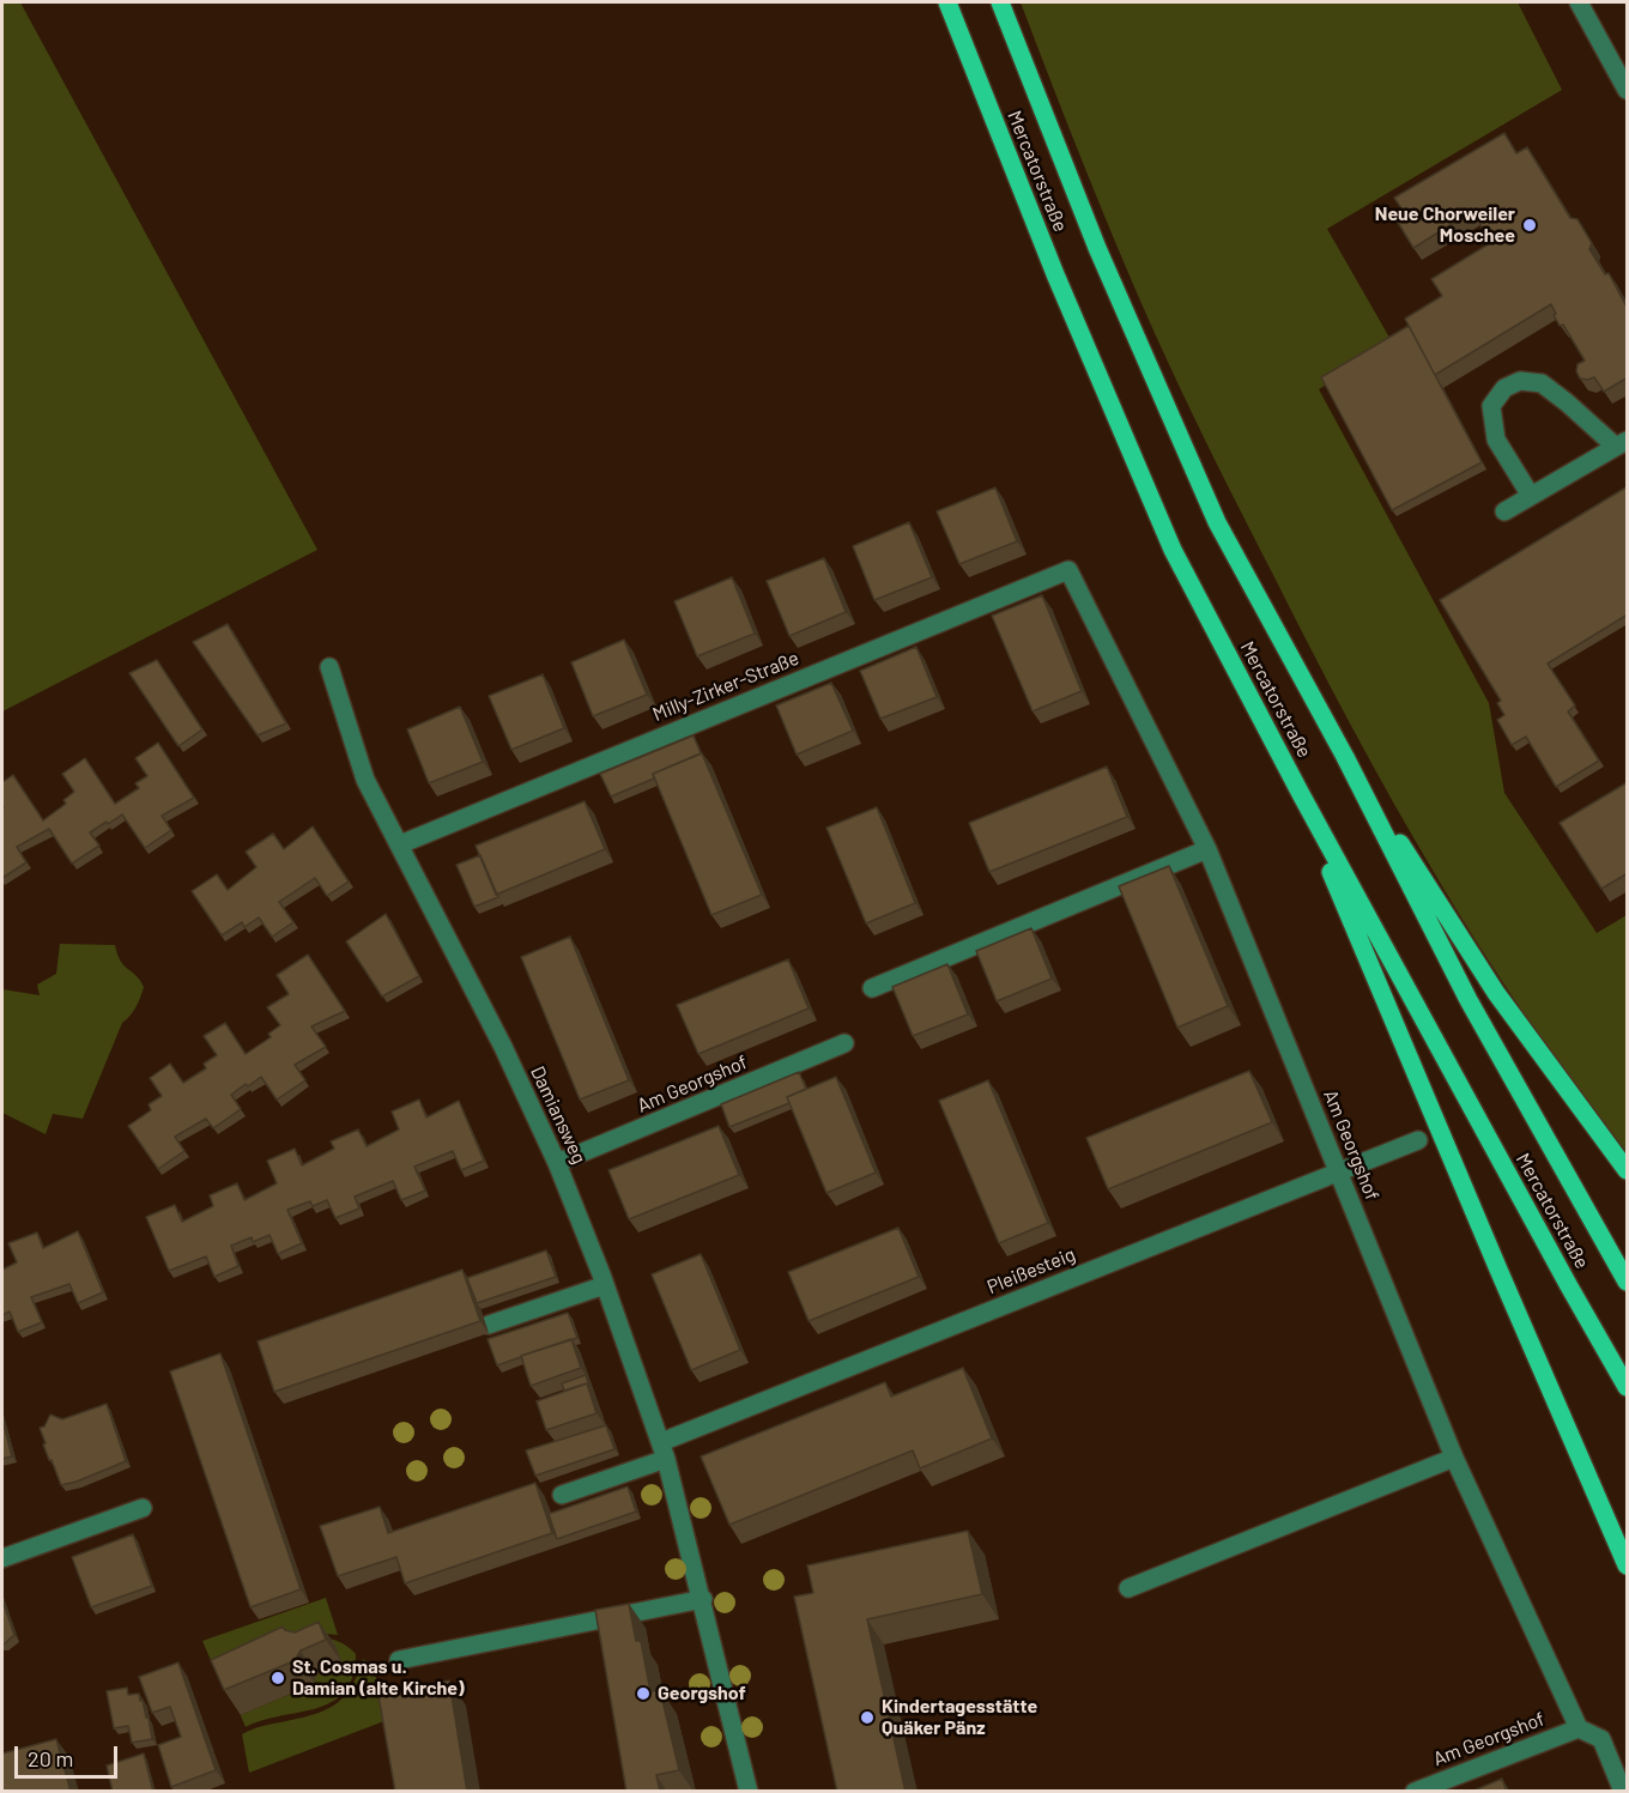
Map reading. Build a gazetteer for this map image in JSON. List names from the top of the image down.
{
  "streets": {
    "main road": ["Mercatorstraße"],
    "street": [
      "Milly-Zirker-Straße",
      "Am Georgshof",
      "Damiansweg",
      "Pleißesteig"
    ]
  },
  "crossings": [
    ["Milly-Zirker-Straße", "Am Georgshof"],
    ["Milly-Zirker-Straße", "Damiansweg"],
    ["Am Georgshof", "Damiansweg"],
    ["Am Georgshof", "Pleißesteig"],
    ["Damiansweg", "Pleißesteig"]
  ],
  "places": [
    "Neue Chorweiler Moschee",
    "St. Cosmas u. Damian (alte Kirche)",
    "Georgshof",
    "Kindertagesstätte Quäker Pänz"
  ],
  "scale_bar": "20 m"
}
